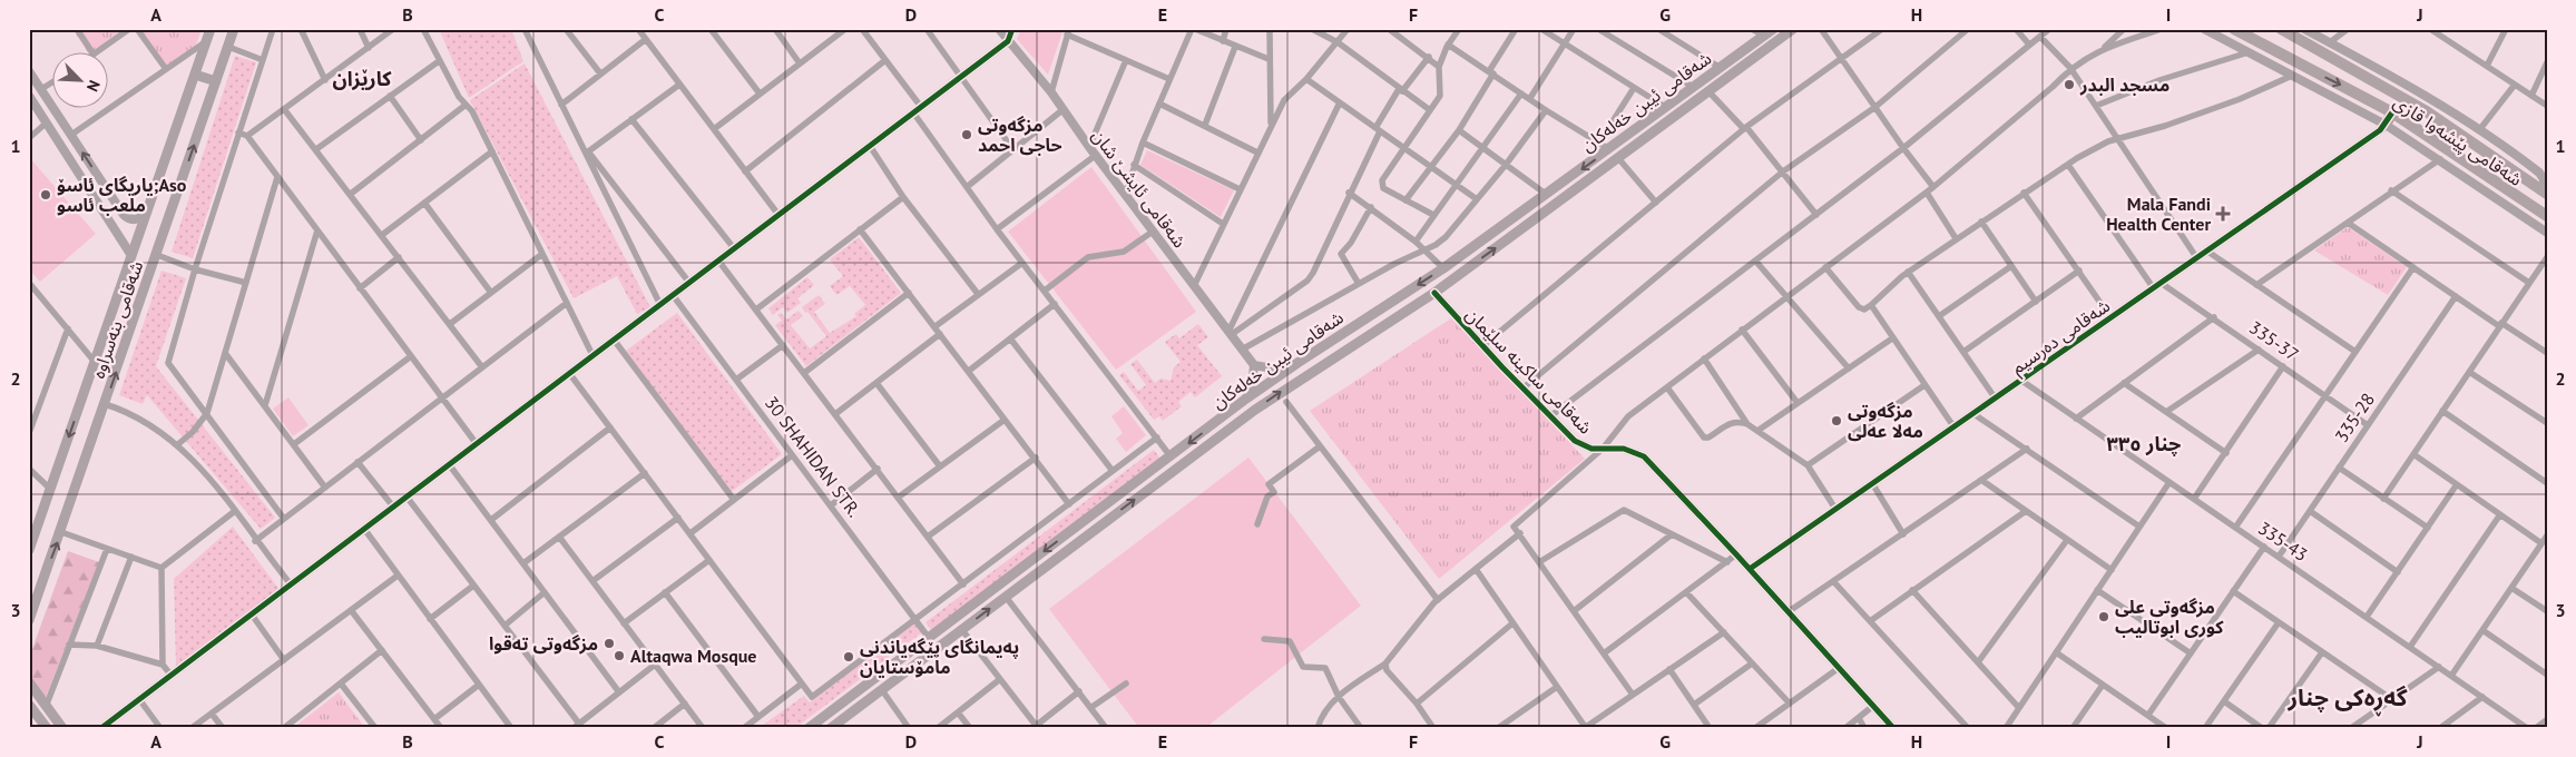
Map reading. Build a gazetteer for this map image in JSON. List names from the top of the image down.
{
  "streets": {
    "highway": ["شەقامی پێشەوا قازی"],
    "main road": ["شەقامی ئیبن خەلەکان", "شەقامی بنەسراوە"],
    "street": [
      "شەقامی ئایشێ شان",
      "شەقامی دەرسیم",
      "335-37",
      "شەقامی ساکینە سلێمان",
      "335-28",
      "30 SHAHIDAN STR.",
      "335-43"
    ]
  },
  "crossings": [
    ["شەقامی ئیبن خەلەکان", "شەقامی ساکینە سلێمان"],
    ["شەقامی ئیبن خەلەکان", "30 SHAHIDAN STR."],
    ["شەقامی دەرسیم", "335-37"],
    ["شەقامی دەرسیم", "شەقامی ساکینە سلێمان"],
    ["شەقامی دەرسیم", "335-43"],
    ["335-37", "335-28"],
    ["335-28", "335-43"]
  ],
  "districts": ["کارێزان", "چنار ٣٣٥", "گەڕەکی چنار"],
  "places": {
    "other": [
      "مسجد البدر",
      "مزگەوتی حاجی احمد",
      "یاریگای ئاسۆ;Aso ملعب ئاسو",
      "مزگەوتی مەلا عەلی",
      "مزگەوتی علی کوری ابوتالیب",
      "مزگەوتی تەقوا",
      "Altaqwa Mosque",
      "پەیمانگای پێگەیاندنی مامۆستایان"
    ],
    "health": ["Mala Fandi Health Center"]
  },
  "north": "bottom right",
  "grid": {
    "columns": [
      "A",
      "B",
      "C",
      "D",
      "E",
      "F",
      "G",
      "H",
      "I",
      "J"
    ],
    "rows": ["1", "2", "3"]
  }
}
